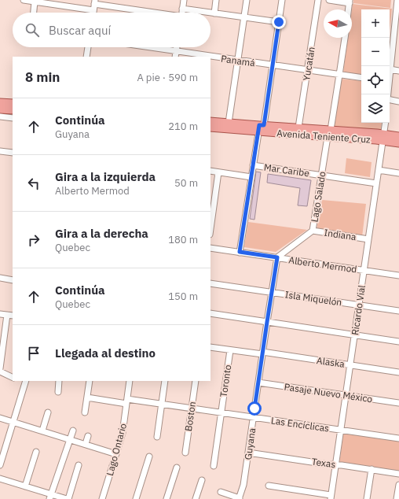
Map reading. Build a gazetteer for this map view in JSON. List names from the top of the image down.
{
  "streets": {
    "main road": ["Avenida Teniente Cruz"],
    "street": [
      "Panamá",
      "Yucatán",
      "Mar Caribe",
      "Lago Salado",
      "Indiana",
      "Alberto Mermod",
      "Isla Miquelón",
      "Ricardo Vial",
      "Alaska",
      "Toronto",
      "Pasaje Nuevo México",
      "Boston",
      "Las Encíclicas",
      "Guyana",
      "Lago Ontario",
      "Texas"
    ]
  },
  "crossings": [
    ["Panamá", "Yucatán"],
    ["Yucatán", "Avenida Teniente Cruz"],
    ["Avenida Teniente Cruz", "Lago Salado"],
    ["Avenida Teniente Cruz", "Ricardo Vial"],
    ["Mar Caribe", "Lago Salado"],
    ["Mar Caribe", "Ricardo Vial"],
    ["Lago Salado", "Indiana"],
    ["Lago Salado", "Alberto Mermod"],
    ["Lago Salado", "Guyana"],
    ["Indiana", "Ricardo Vial"],
    ["Alberto Mermod", "Ricardo Vial"],
    ["Alberto Mermod", "Guyana"],
    ["Isla Miquelón", "Ricardo Vial"],
    ["Isla Miquelón", "Guyana"],
    ["Ricardo Vial", "Alaska"],
    ["Ricardo Vial", "Pasaje Nuevo México"],
    ["Ricardo Vial", "Las Encíclicas"],
    ["Ricardo Vial", "Texas"],
    ["Alaska", "Toronto"],
    ["Alaska", "Guyana"],
    ["Toronto", "Las Encíclicas"],
    ["Pasaje Nuevo México", "Guyana"],
    ["Boston", "Las Encíclicas"],
    ["Las Encíclicas", "Guyana"],
    ["Las Encíclicas", "Lago Ontario"],
    ["Guyana", "Texas"]
  ],
  "north": "left",
  "page": {
    "map_buttons": ["+", "−"],
    "search": "Buscar aquí",
    "heading": ["8 min", "A pie · 590 m"],
    "list": [
      ["Continúa", "Guyana", "210 m"],
      ["Gira a la izquierda", "Alberto Mermod", "50 m"],
      ["Gira a la derecha", "Quebec", "180 m"],
      ["Continúa", "Quebec", "150 m"],
      "Llegada al destino"
    ]
  }
}
